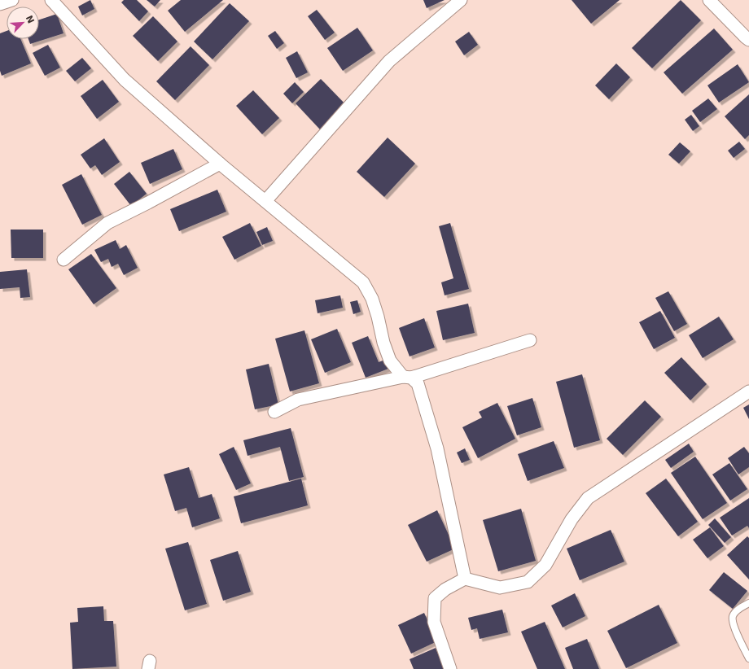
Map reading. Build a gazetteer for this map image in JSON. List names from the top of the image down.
{
  "north": "top right"
}
